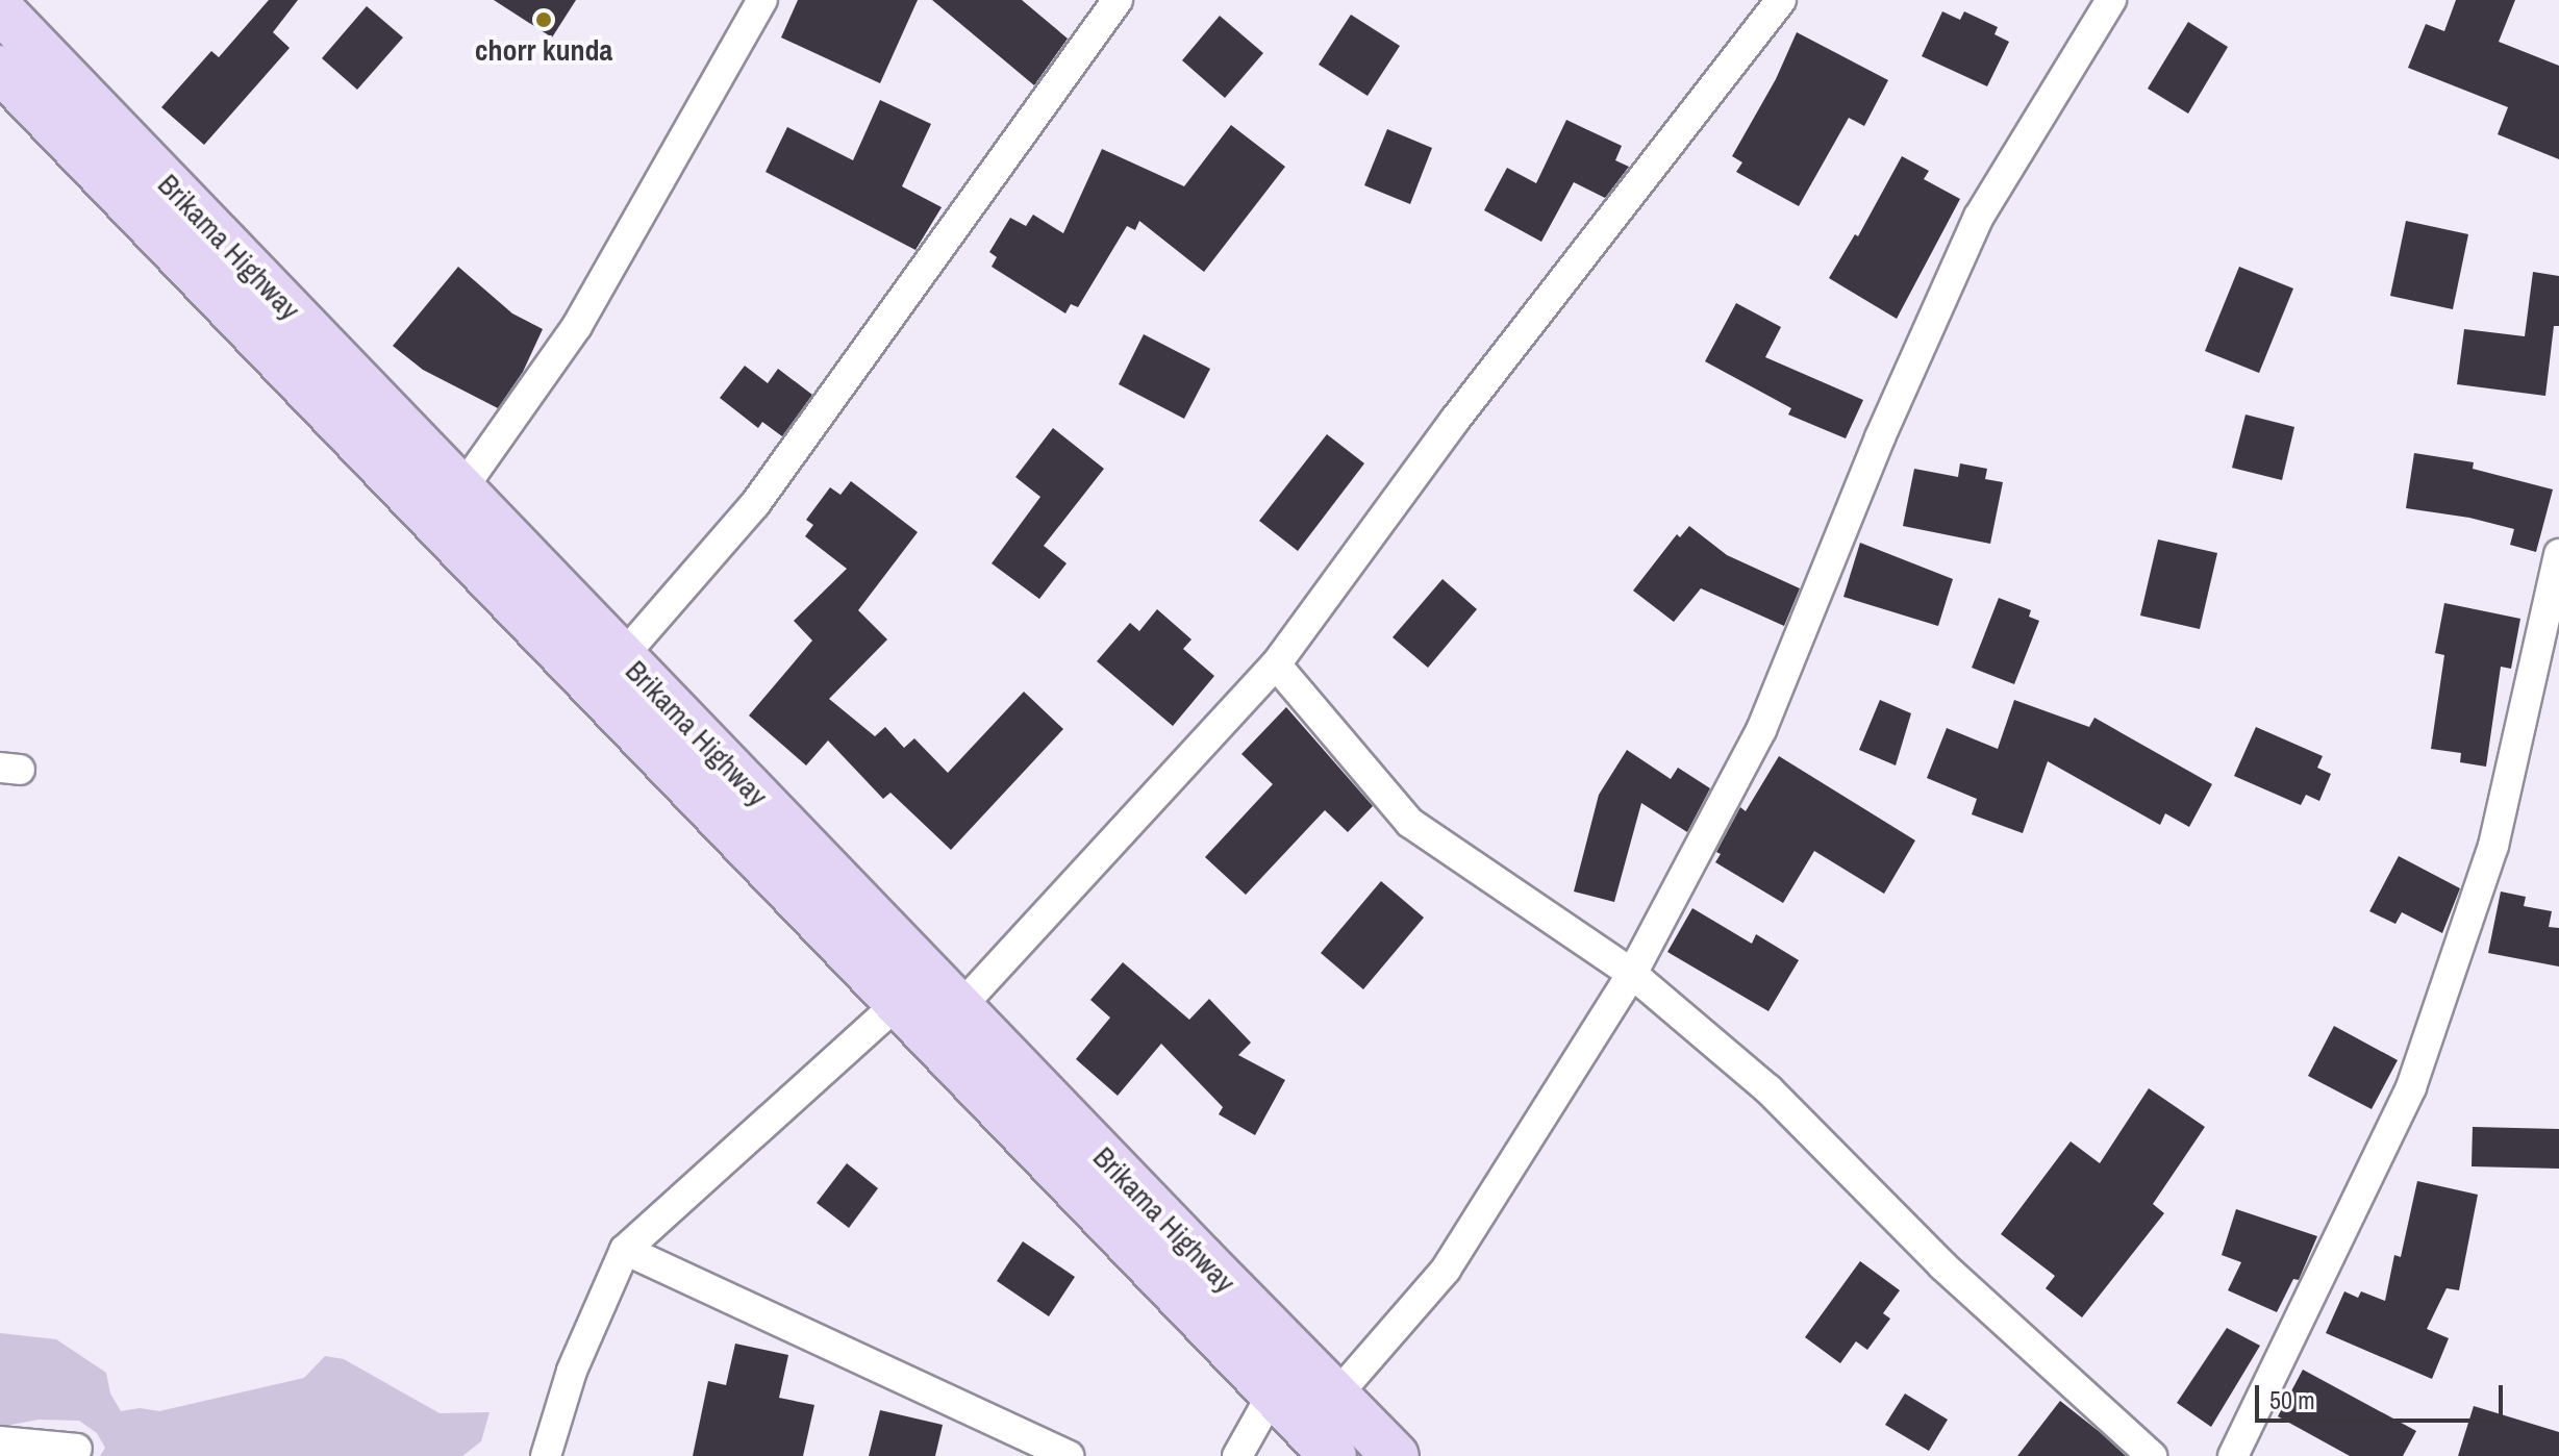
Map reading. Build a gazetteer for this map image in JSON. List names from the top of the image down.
{
  "streets": {
    "highway": ["Brikama Highway"]
  },
  "places": ["chorr kunda"],
  "scale_bar": "50 m"
}
